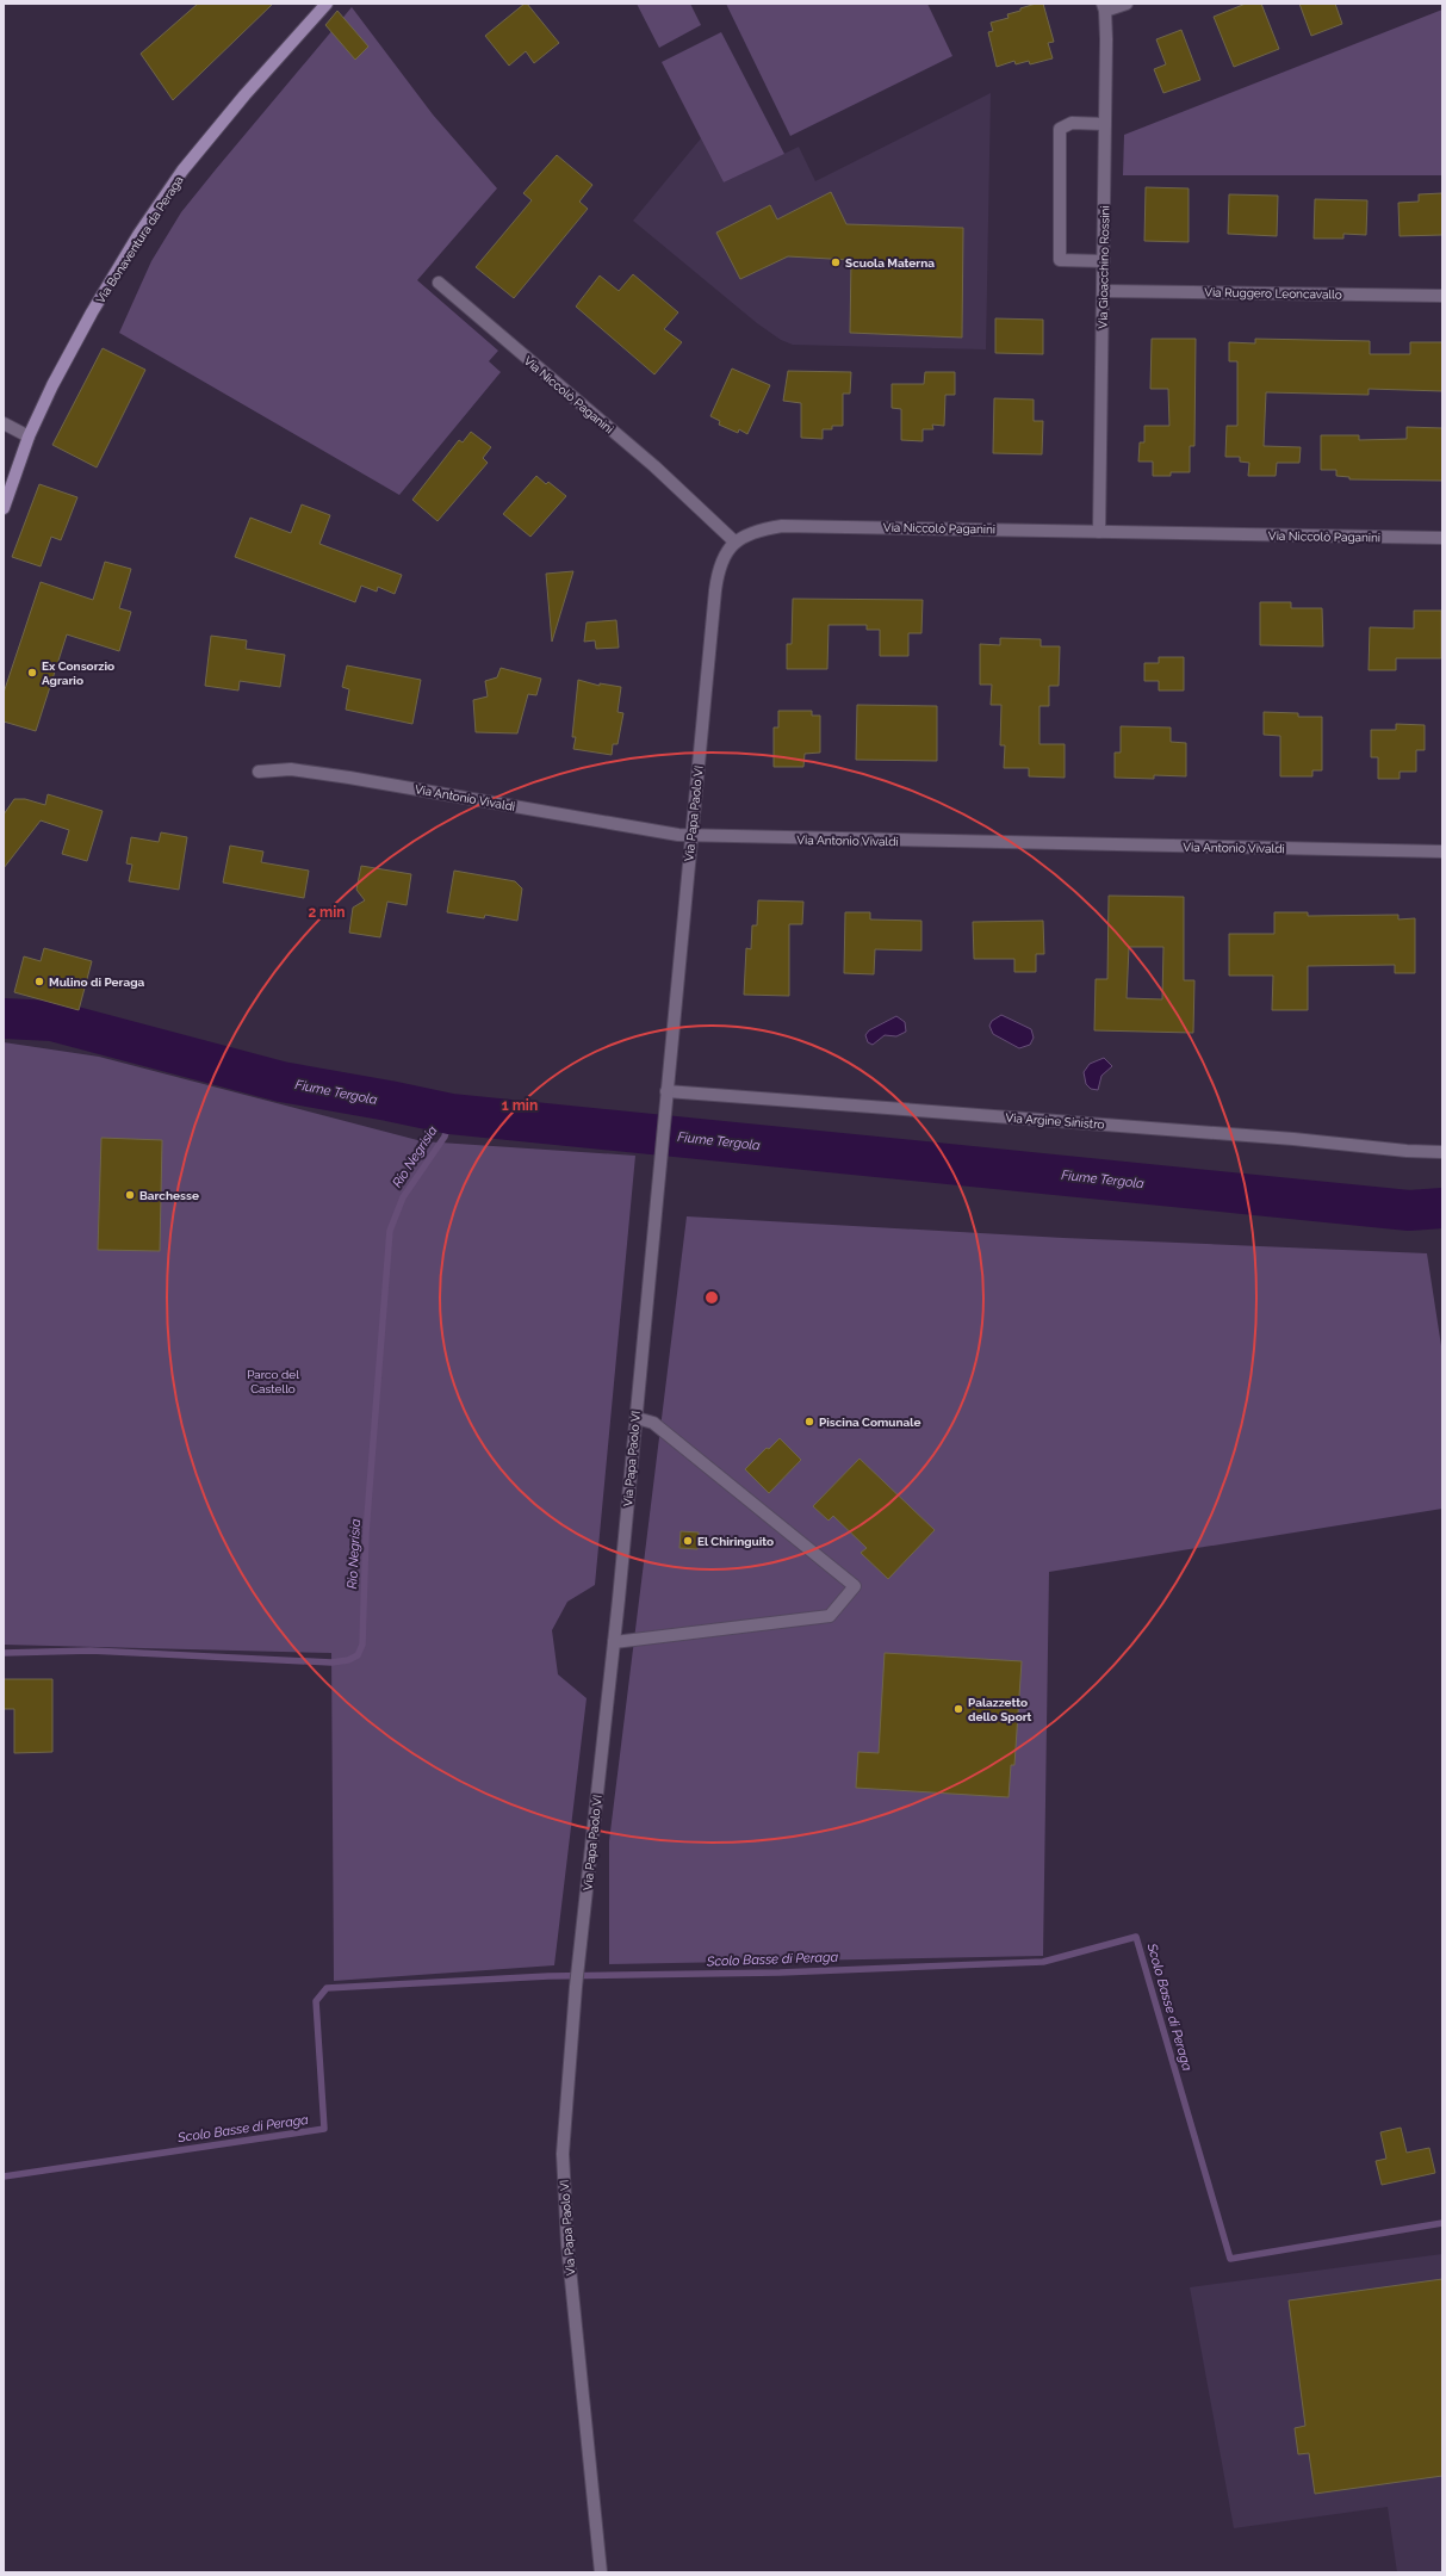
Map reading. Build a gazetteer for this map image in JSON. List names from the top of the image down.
{
  "streets": {
    "main road": ["Via Bonaventura da Peraga"],
    "street": [
      "Via Gioacchino Rossini",
      "Via Ruggero Leoncavallo",
      "Via Niccolò Paganini",
      "Via Antonio Vivaldi",
      "Via Papa Paolo VI",
      "Via Argine Sinistro"
    ]
  },
  "crossings": [
    ["Via Gioacchino Rossini", "Via Ruggero Leoncavallo"],
    ["Via Gioacchino Rossini", "Via Niccolò Paganini"],
    ["Via Niccolò Paganini", "Via Papa Paolo VI"],
    ["Via Antonio Vivaldi", "Via Papa Paolo VI"],
    ["Via Papa Paolo VI", "Via Argine Sinistro"]
  ],
  "water": ["Fiume Tergola", "Rio Negrisia", "Scolo Basse di Peraga"],
  "parks": ["Parco del Castello"],
  "places": [
    "Scuola Materna",
    "Ex Consorzio Agrario",
    "Mulino di Peraga",
    "Barchesse",
    "Piscina Comunale",
    "El Chiringuito",
    "Palazzetto dello Sport"
  ],
  "rings": ["2 min", "1 min"]
}
